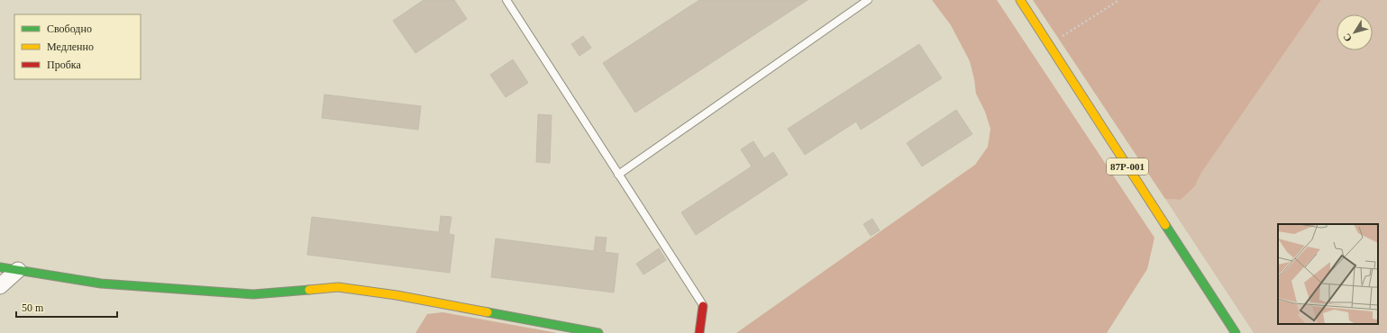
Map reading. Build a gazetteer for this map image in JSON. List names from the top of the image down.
{
  "streets": {
    "street": ["87Р-001"]
  },
  "legend": ["Свободно", "Медленно", "Пробка"],
  "scale_bar": "50 m",
  "north": "bottom left"
}
